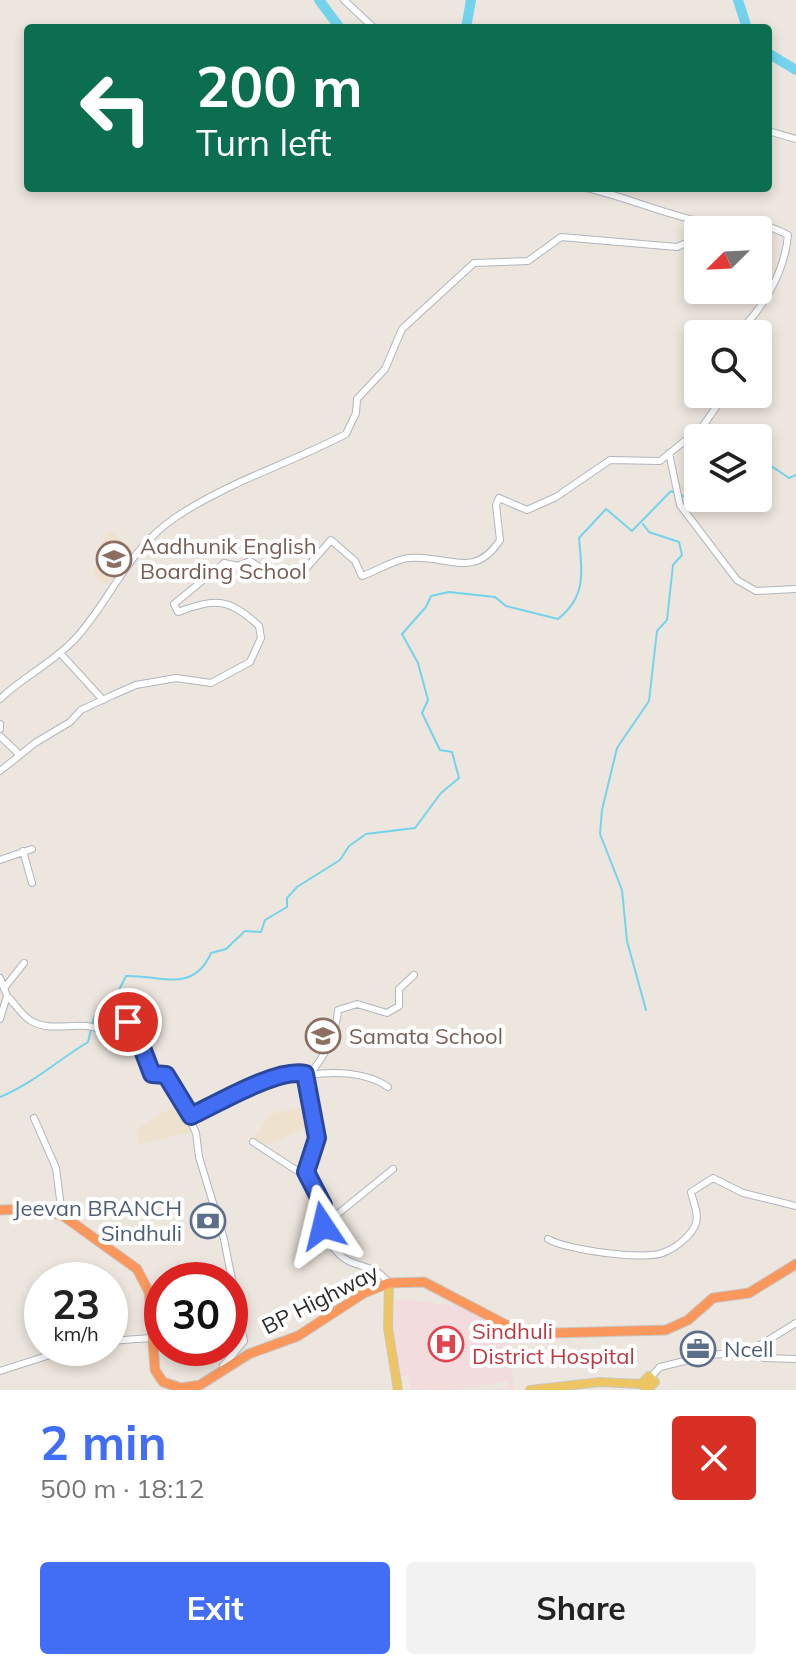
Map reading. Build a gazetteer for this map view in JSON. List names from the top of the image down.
{
  "streets": {
    "highway": ["BP Highway"]
  },
  "places": {
    "school or university": ["Aadhunik English Boarding School", "Samata School"],
    "bank": ["Jeevan BRANCH Sindhuli"],
    "hospital": ["Sindhuli District Hospital"],
    "office": ["Ncell"]
  },
  "north": "bottom left",
  "page": {
    "turn": ["200 m", "Turn left"],
    "speed": "23 km/h",
    "limit": "30",
    "heading": ["2 min", "500 m · 18:12"],
    "buttons": ["Exit", "Share"]
  }
}
